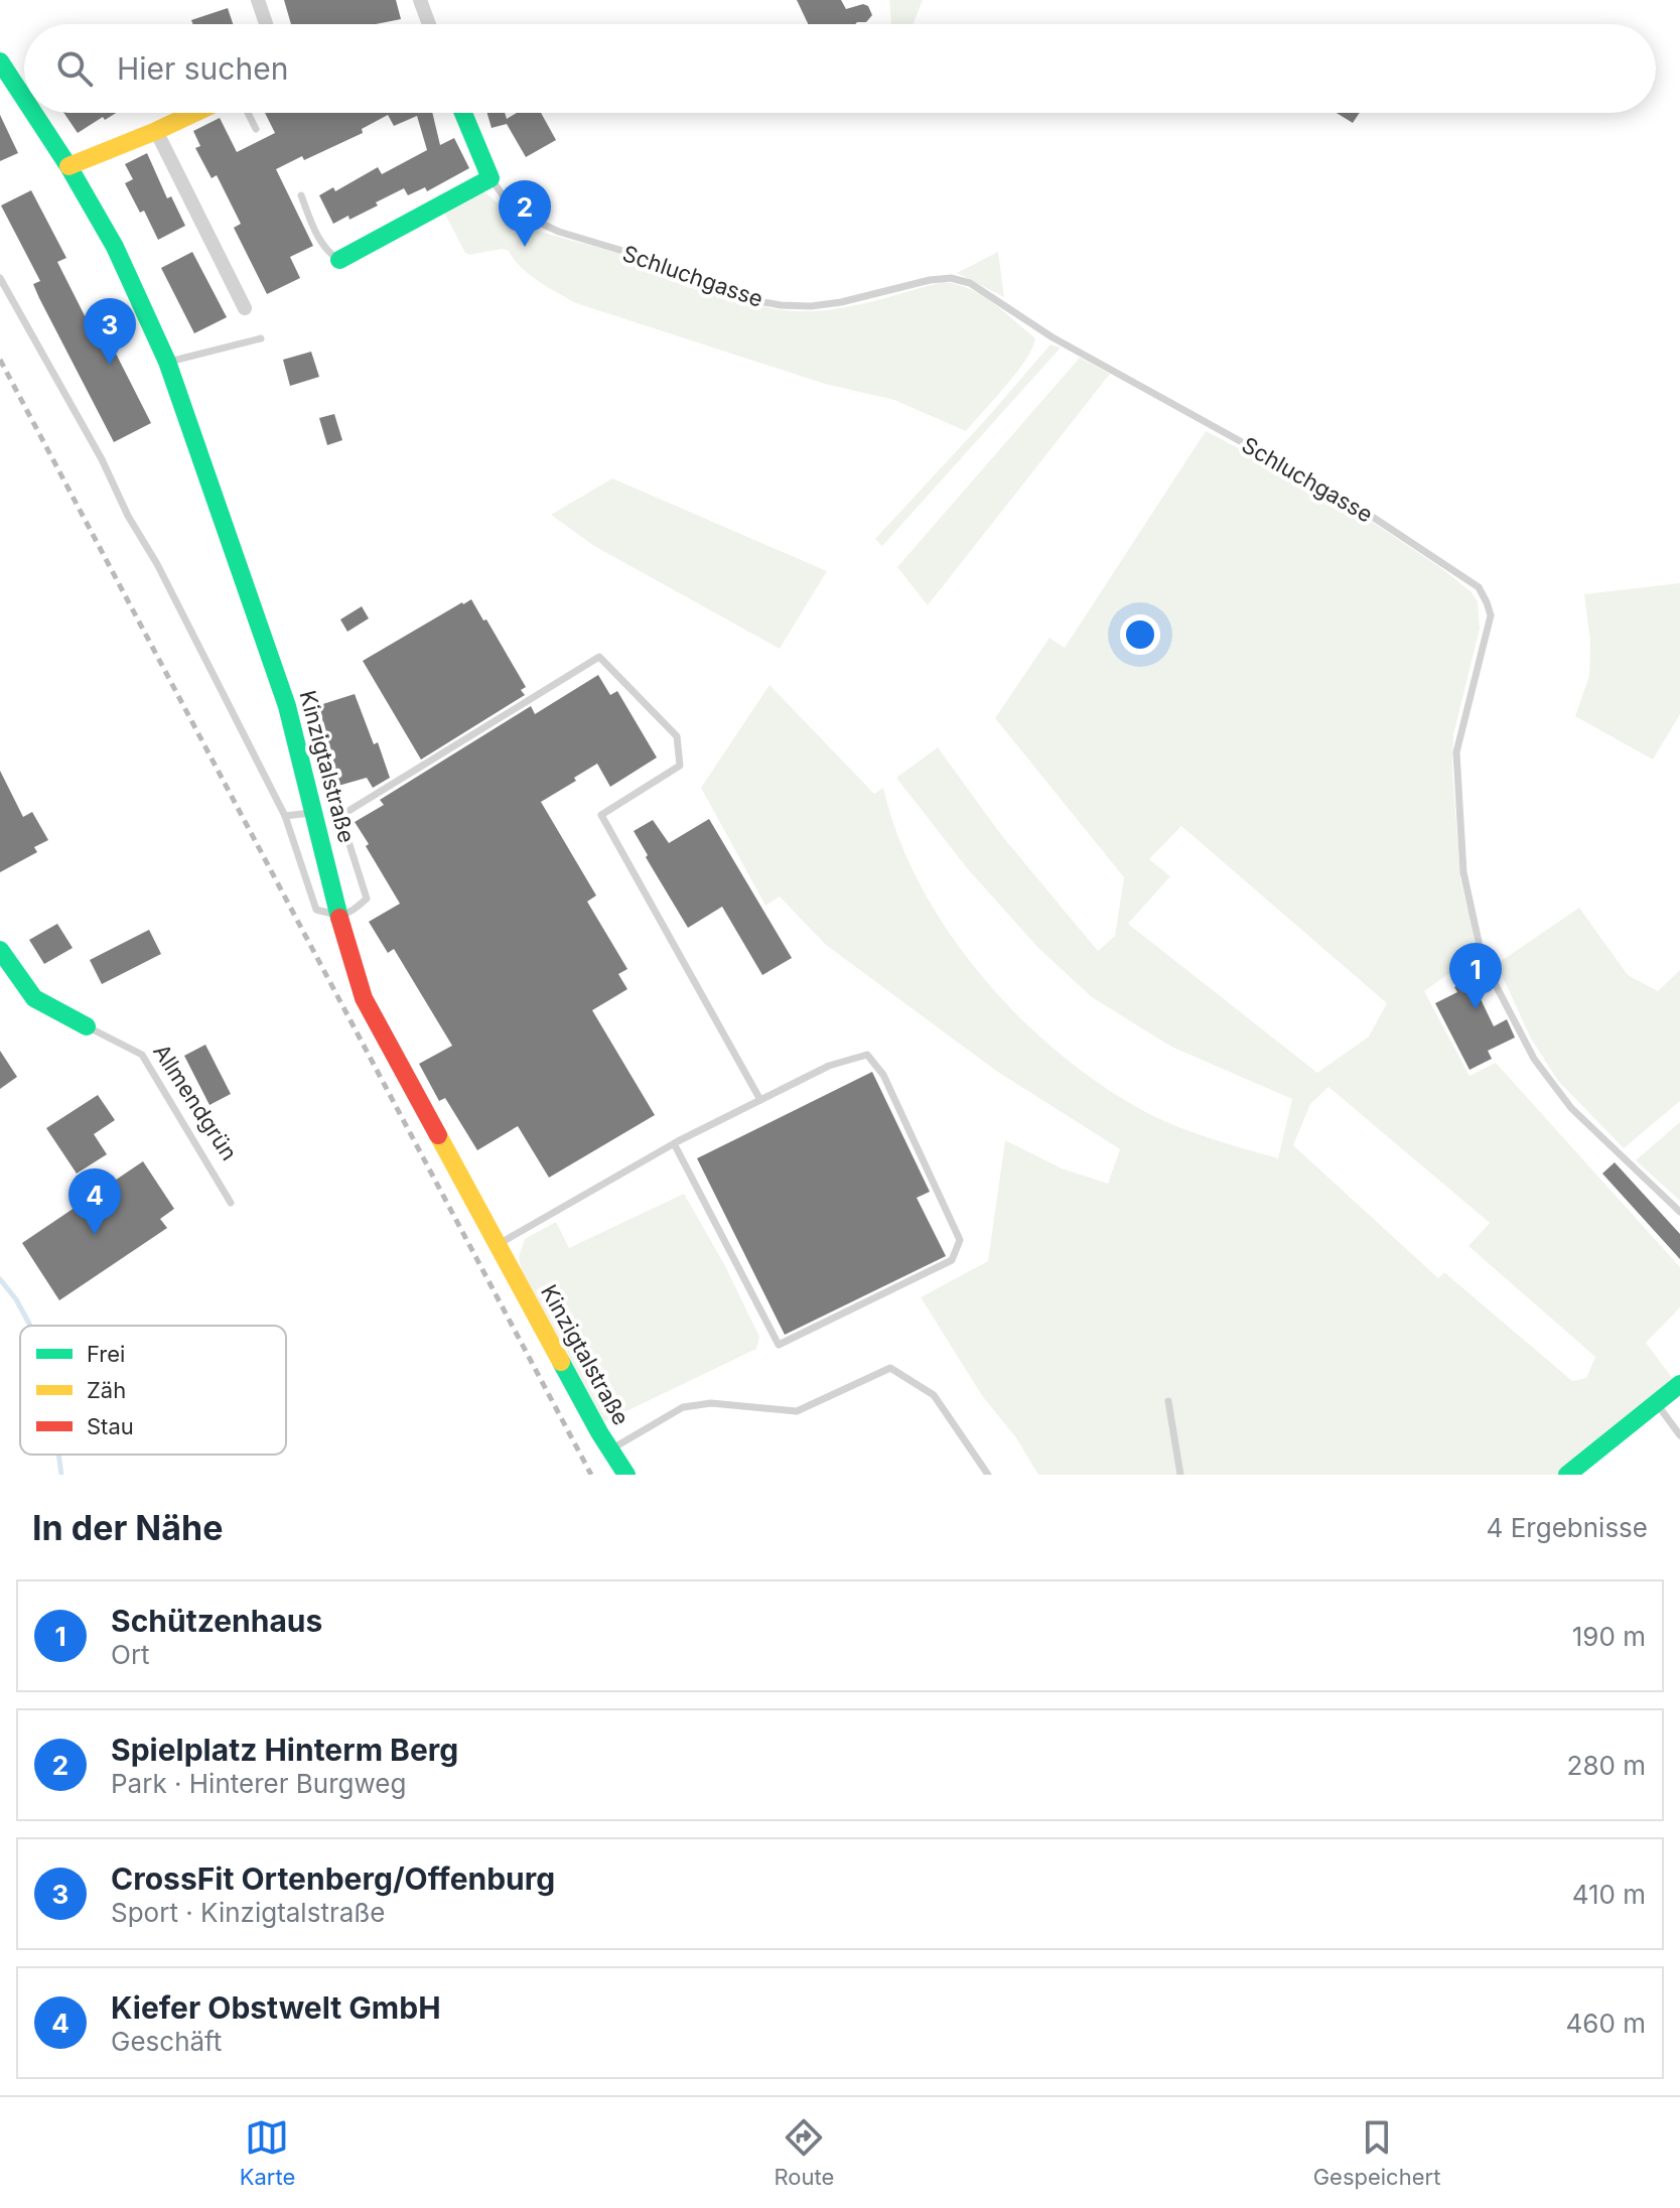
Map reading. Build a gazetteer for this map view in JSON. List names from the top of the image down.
{
  "streets": {
    "main road": ["Kinzigtalstraße", "Allmendgrün"],
    "lane": ["Schluchgasse"]
  },
  "legend": ["Frei", "Zäh", "Stau"],
  "page": {
    "search": "Hier suchen",
    "pins": [
      "2",
      "3",
      "1",
      "4"
    ],
    "heading": ["In der Nähe", "4 Ergebnisse"],
    "list": [
      {
        "mark": "1",
        "name": "Schützenhaus",
        "note": "Ort",
        "value": "190 m"
      },
      {
        "mark": "2",
        "name": "Spielplatz Hinterm Berg",
        "note": "Park · Hinterer Burgweg",
        "value": "280 m"
      },
      {
        "mark": "3",
        "name": "CrossFit Ortenberg/Offenburg",
        "note": "Sport · Kinzigtalstraße",
        "value": "410 m"
      },
      {
        "mark": "4",
        "name": "Kiefer Obstwelt GmbH",
        "note": "Geschäft",
        "value": "460 m"
      }
    ],
    "nav": ["Karte", "Route", "Gespeichert"]
  }
}
